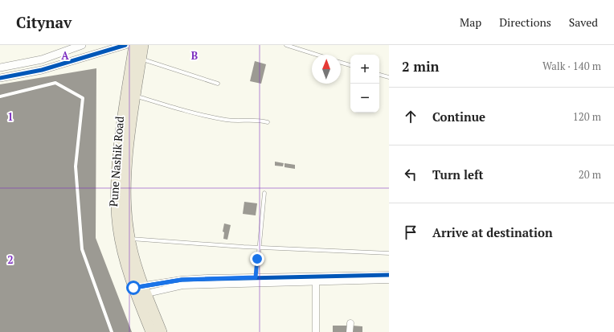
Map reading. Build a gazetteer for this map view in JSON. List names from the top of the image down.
{
  "streets": {
    "highway": ["Pune Nashik Road"]
  },
  "north": "top",
  "page": {
    "header": "Citynav",
    "nav": ["Map", "Directions", "Saved"],
    "heading": ["2 min", "Walk · 140 m"],
    "map_buttons": ["+", "−"],
    "list": [
      ["Continue", "120 m"],
      ["Turn left", "20 m"],
      "Arrive at destination"
    ]
  },
  "grid": {
    "columns": ["A", "B"],
    "rows": ["1", "2"]
  }
}
